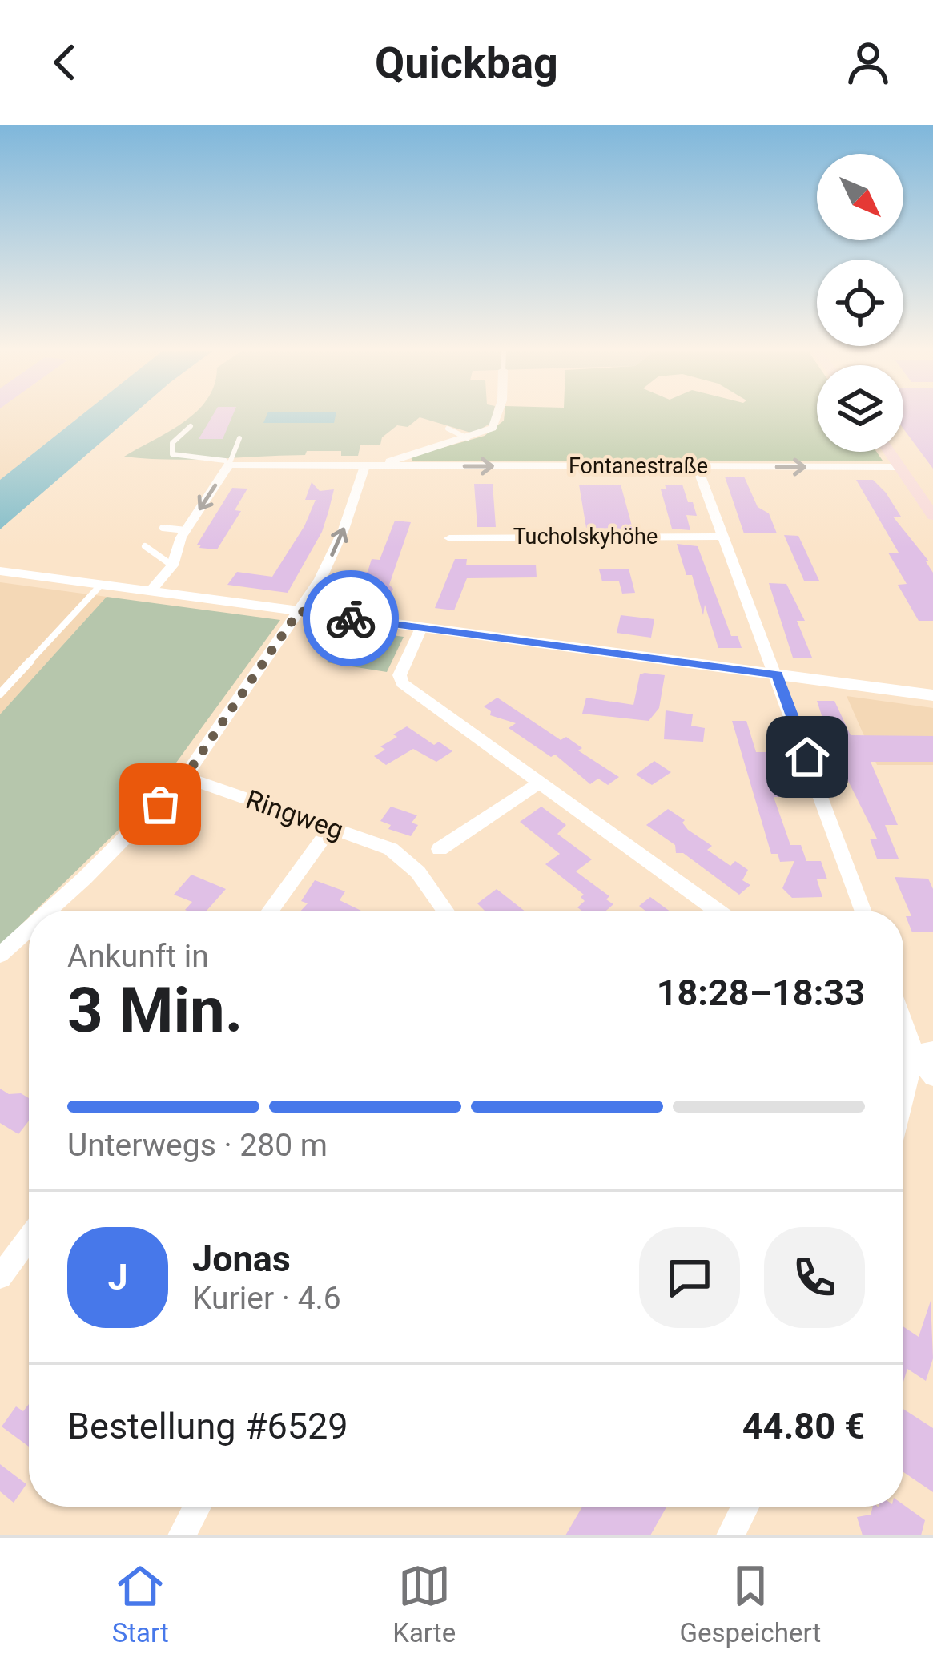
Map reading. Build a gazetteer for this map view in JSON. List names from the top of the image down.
{
  "streets": {
    "street": ["Fontanestraße", "Tucholskyhöhe", "Ringweg"]
  },
  "one_way": ["Fontanestraße"],
  "north": "bottom right",
  "page": {
    "header": "Quickbag",
    "heading": ["3 Min.", "Ankunft in", "18:28–18:33"],
    "panel": [
      "Jonas",
      "Kurier · 4.6",
      "Bestellung #6529",
      "44.80 €"
    ],
    "bar": "Unterwegs · 280 m",
    "round": "J",
    "tabs": ["Start", "Karte", "Gespeichert"]
  }
}
